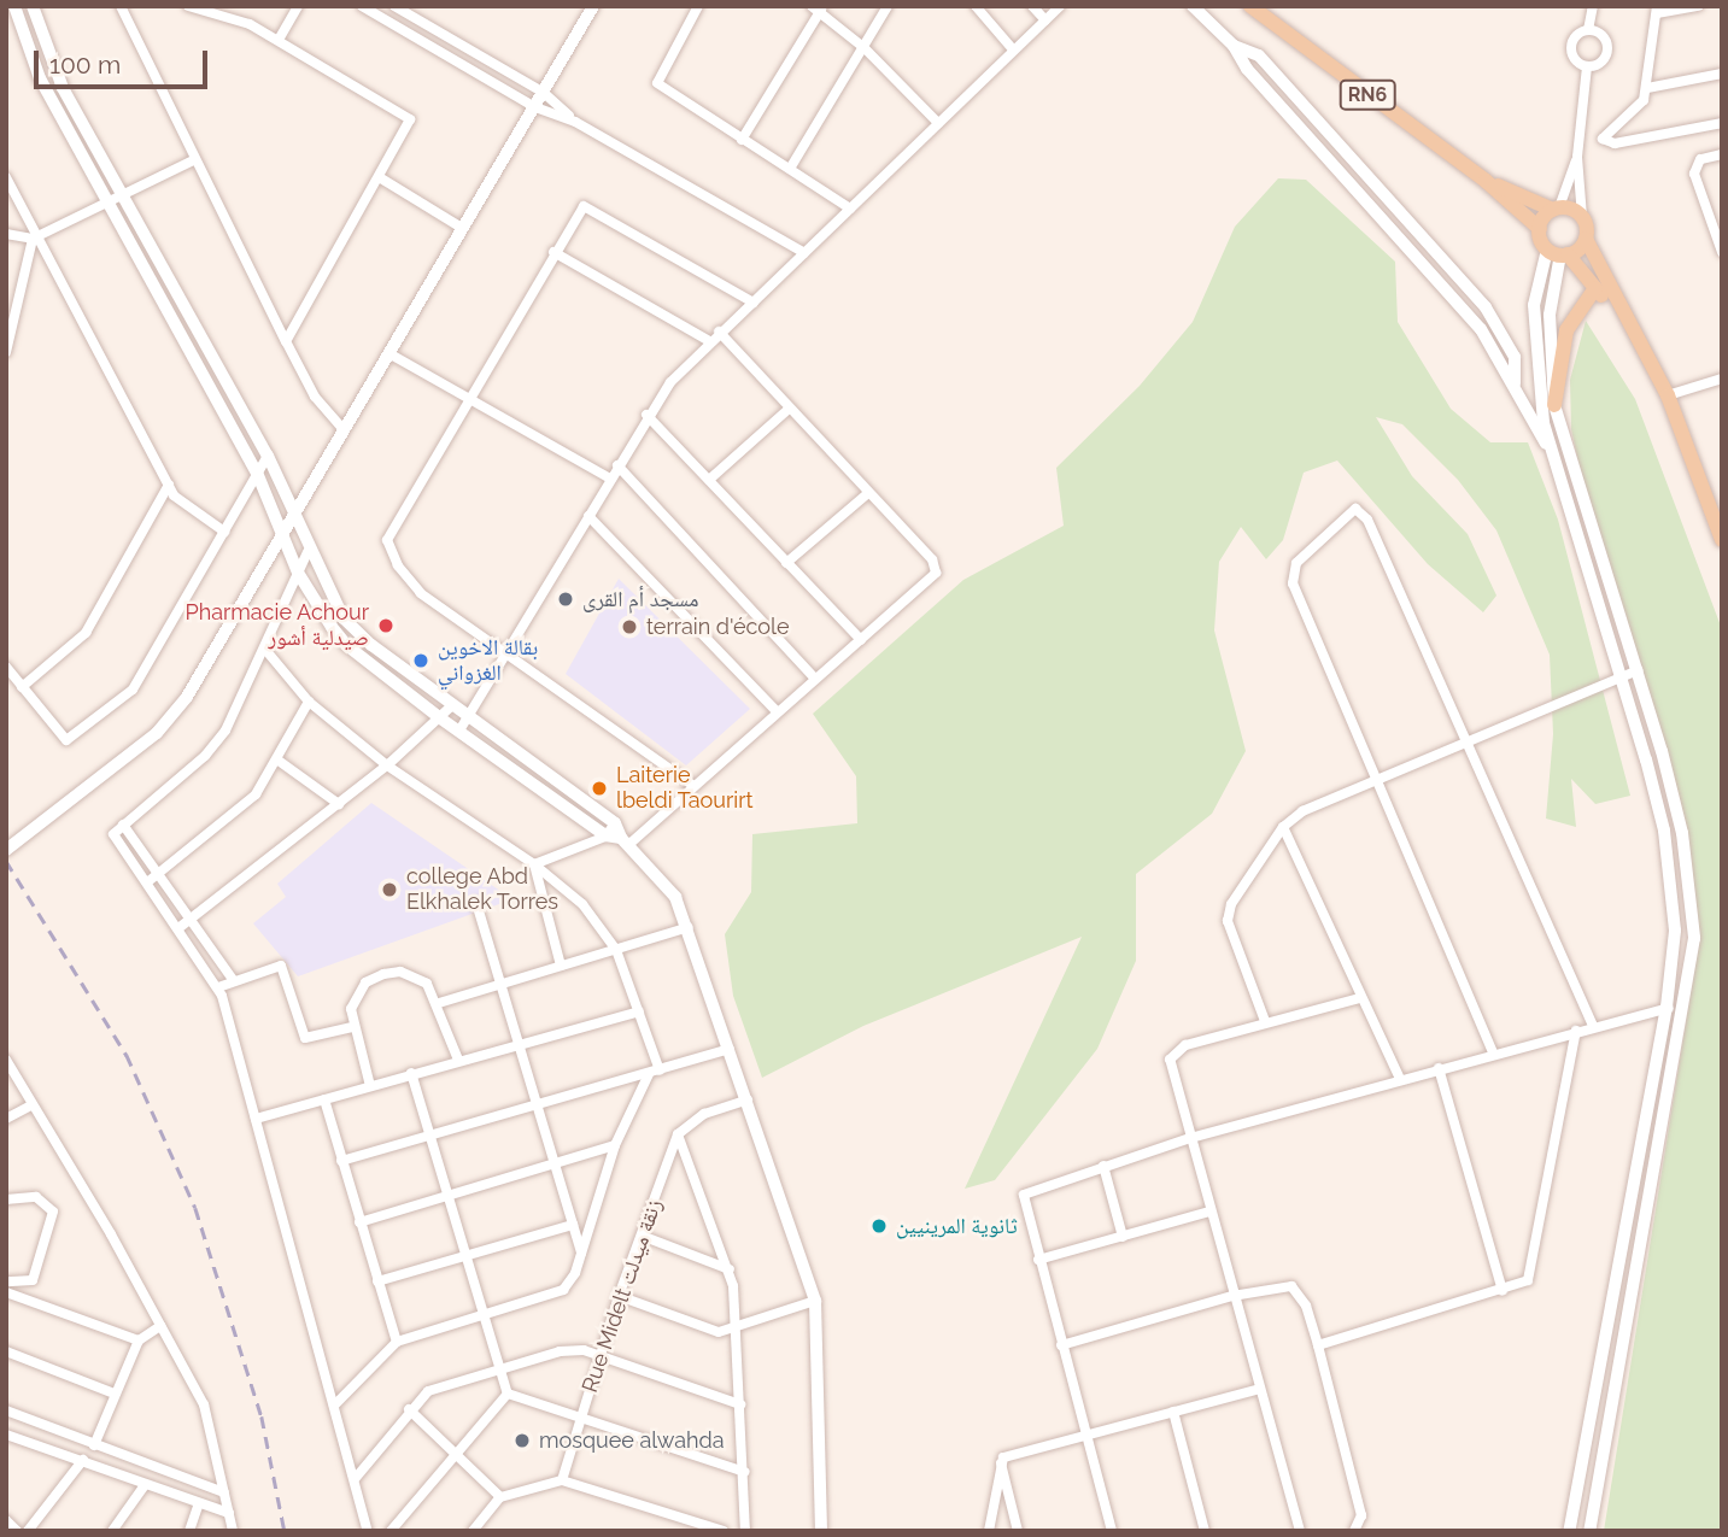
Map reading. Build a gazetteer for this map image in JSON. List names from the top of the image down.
{
  "streets": {
    "main road": ["RN6"],
    "street": ["Rue Midelt زنقة ميدلت"]
  },
  "places": [
    "مسجد أم القرى",
    "Pharmacie Achour صيدلية أشور",
    "terrain d'école",
    "بقالة الاخوين الغزواني",
    "Laiterie lbeldi Taourirt",
    "college Abd Elkhalek Torres",
    "ثانوية المرينيين",
    "mosquee alwahda"
  ],
  "scale_bar": "100 m"
}
